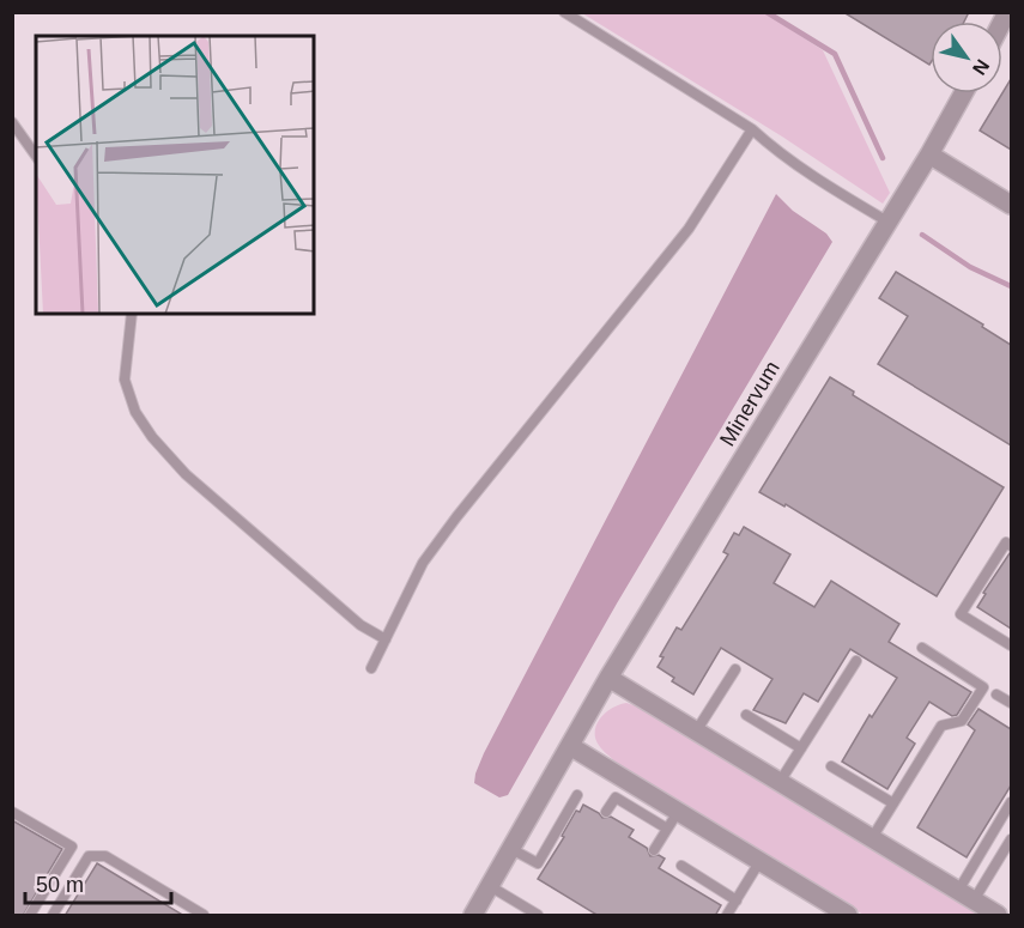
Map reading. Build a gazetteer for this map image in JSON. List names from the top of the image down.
{
  "streets": {
    "street": ["Minervum"]
  },
  "scale_bar": "50 m",
  "north": "bottom right"
}
